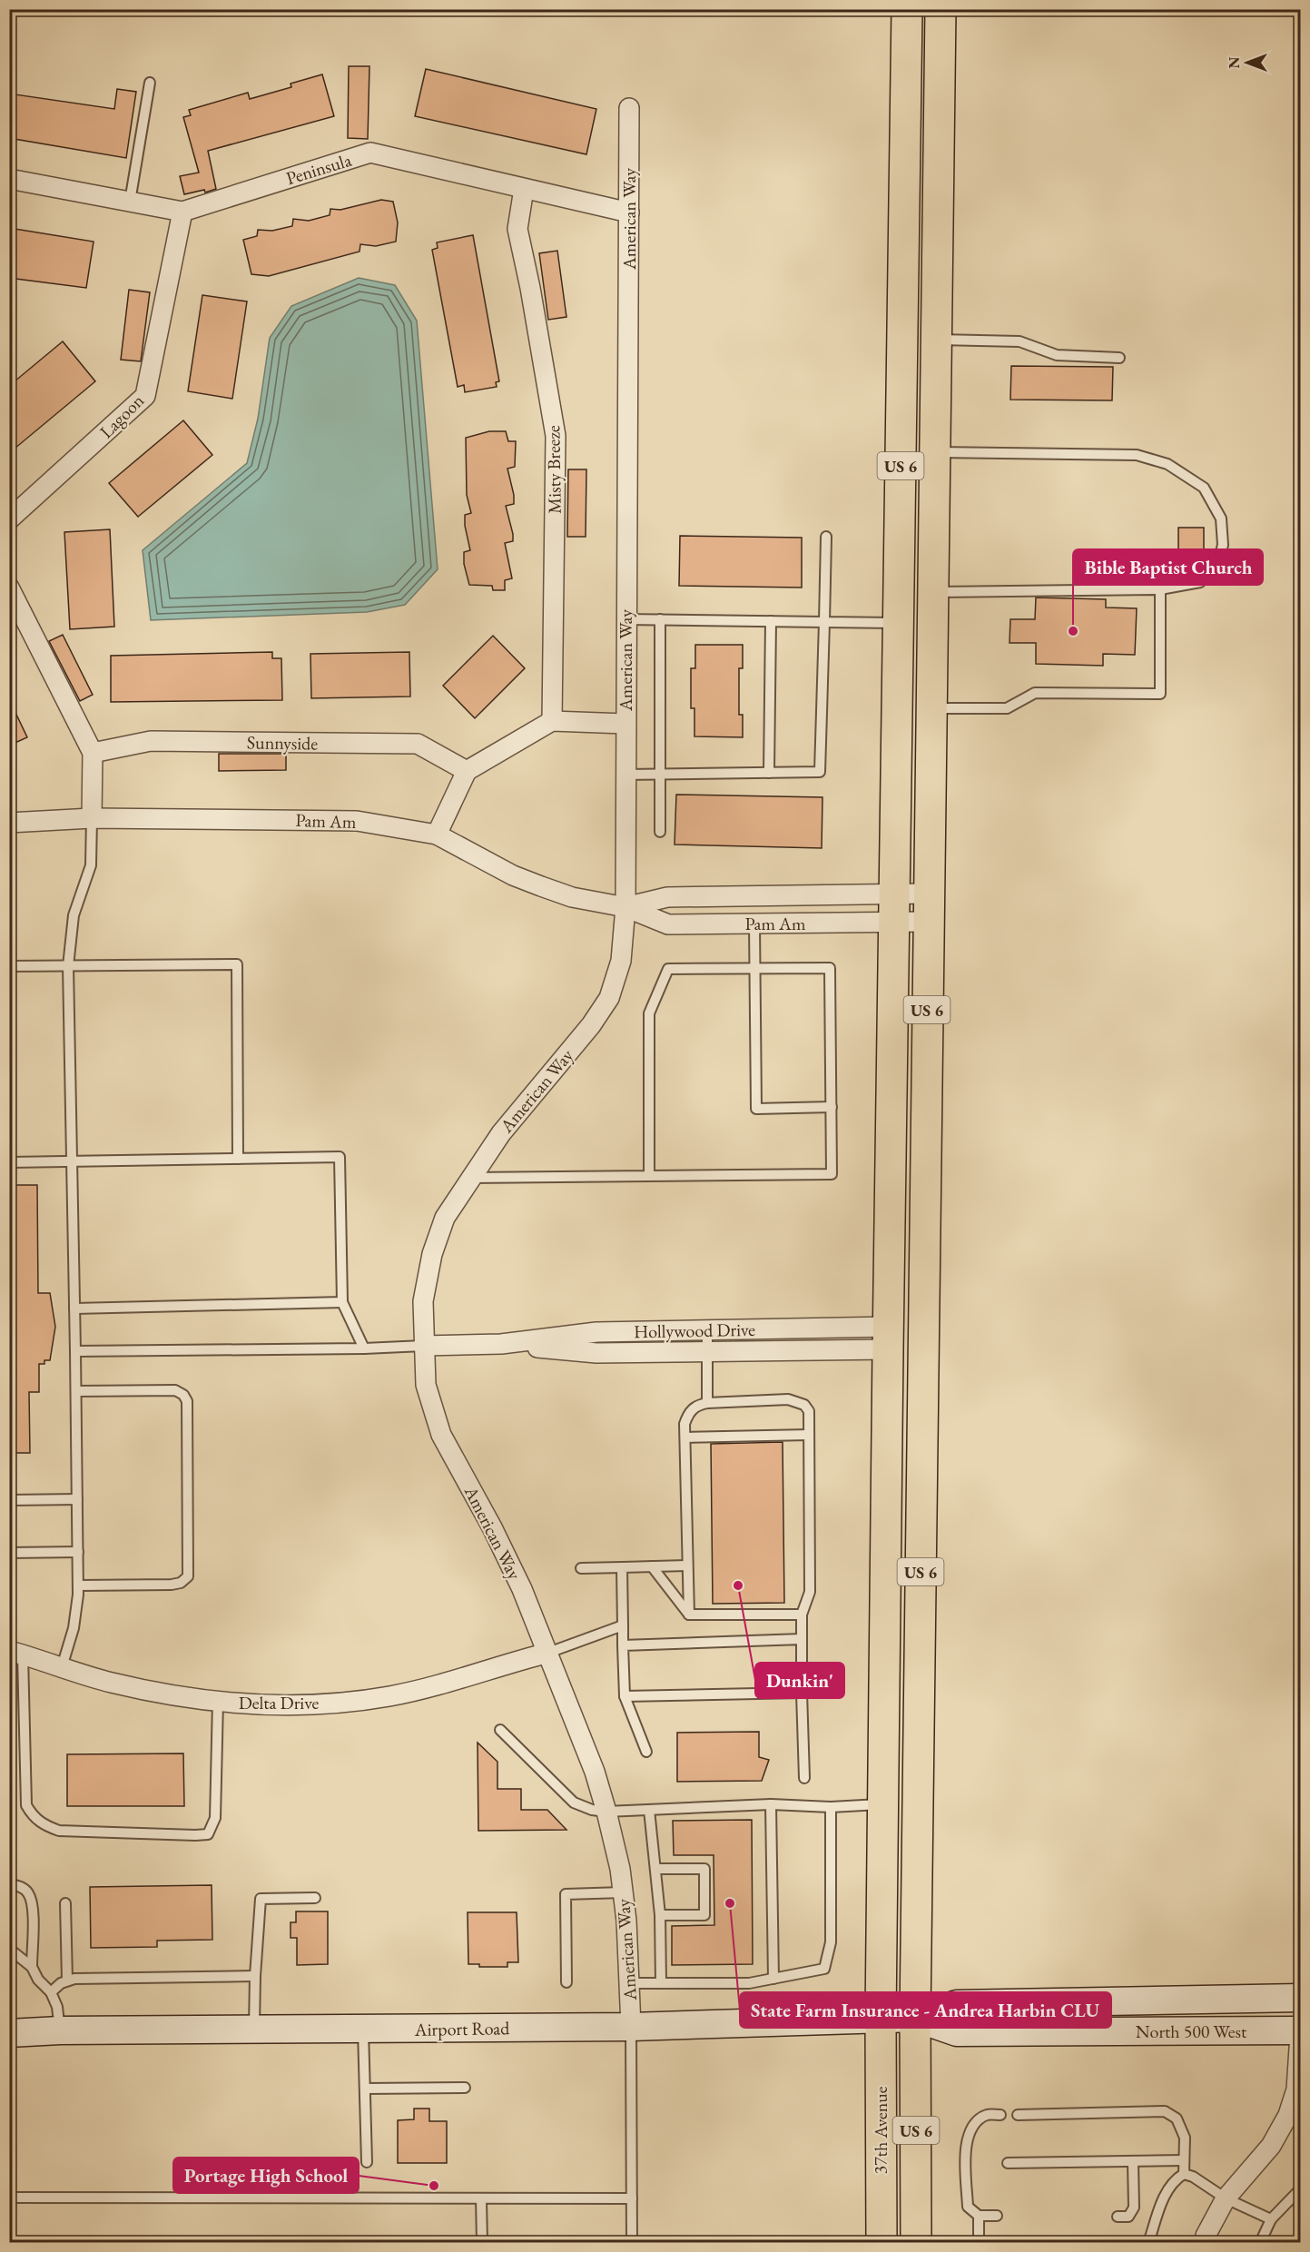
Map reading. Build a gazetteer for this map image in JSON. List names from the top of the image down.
{
  "streets": {
    "main road": [
      "US 6",
      "Airport Road",
      "North 500 West",
      "37th Avenue"
    ],
    "street": [
      "Peninsula",
      "American Way",
      "Lagoon",
      "Misty Breeze",
      "Sunnyside",
      "Pam Am",
      "Hollywood Drive",
      "Delta Drive"
    ]
  },
  "crossings": [
    ["Peninsula", "American Way"],
    ["Peninsula", "Lagoon"],
    ["Peninsula", "Misty Breeze"],
    ["American Way", "Pam Am"],
    ["American Way", "Hollywood Drive"],
    ["American Way", "Delta Drive"],
    ["American Way", "Airport Road"],
    ["US 6", "Pam Am"],
    ["US 6", "Hollywood Drive"],
    ["US 6", "Airport Road"],
    ["US 6", "North 500 West"],
    ["US 6", "37th Avenue"],
    ["Airport Road", "North 500 West"],
    ["Airport Road", "37th Avenue"],
    ["North 500 West", "37th Avenue"]
  ],
  "places": [
    "Bible Baptist Church",
    "Dunkin'",
    "State Farm Insurance - Andrea Harbin CLU",
    "Portage High School"
  ],
  "north": "left"
}
